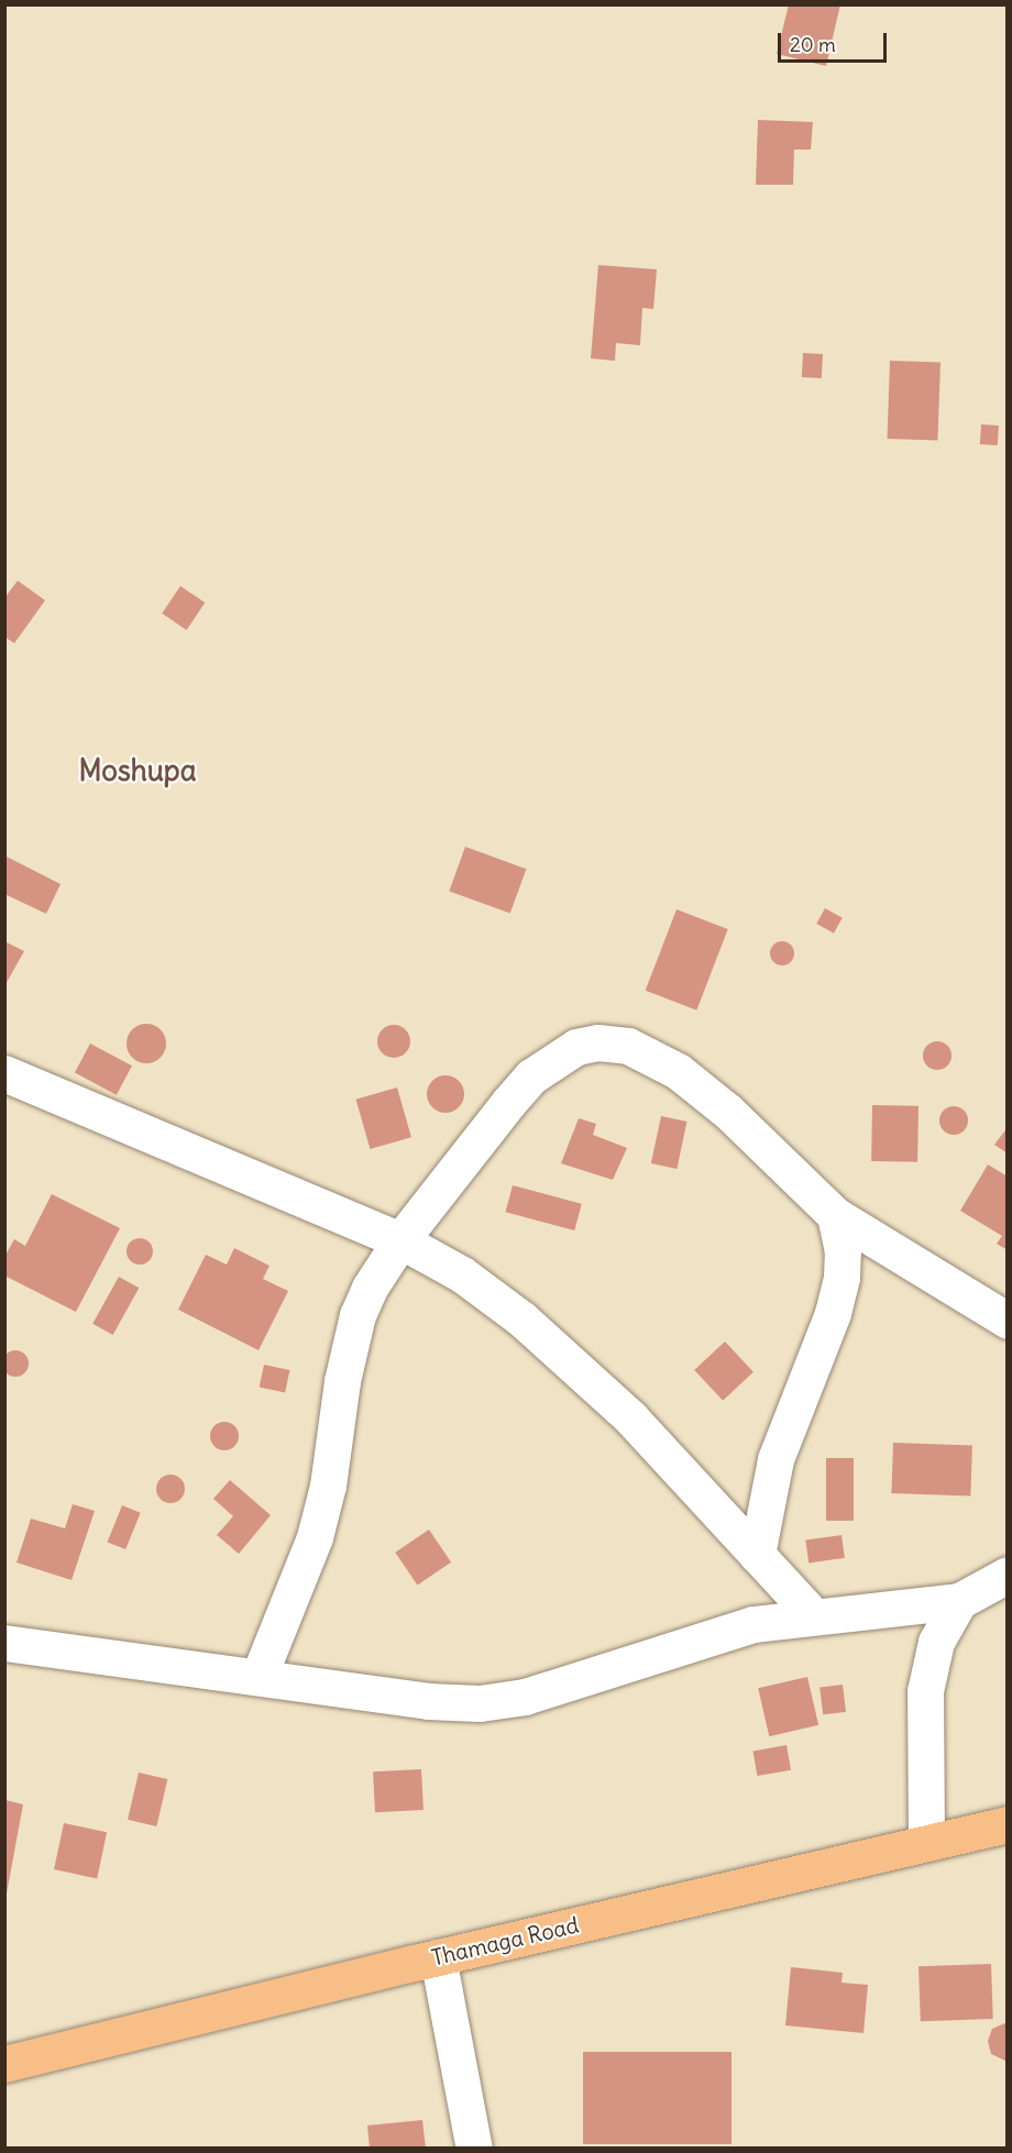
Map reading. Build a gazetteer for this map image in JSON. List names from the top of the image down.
{
  "streets": {
    "main road": ["Thamaga Road"]
  },
  "districts": ["Moshupa"],
  "scale_bar": "20 m"
}
